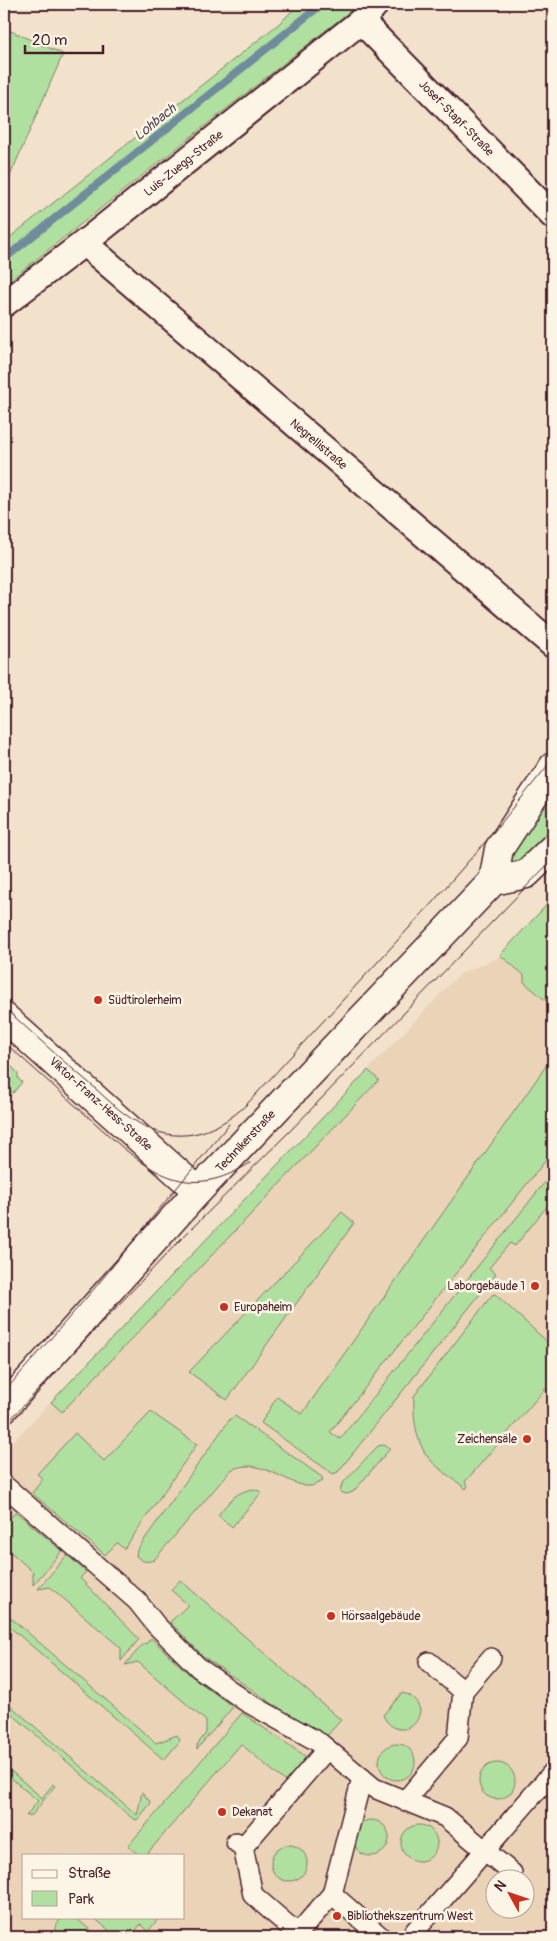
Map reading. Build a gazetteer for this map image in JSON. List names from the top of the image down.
{
  "streets": {
    "street": [
      "Josef-Stapf-Straße",
      "Luis-Zuegg-Straße",
      "Negrellistraße",
      "Viktor-Franz-Hess-Straße",
      "Technikerstraße"
    ]
  },
  "crossings": [
    ["Josef-Stapf-Straße", "Luis-Zuegg-Straße"],
    ["Luis-Zuegg-Straße", "Negrellistraße"],
    ["Viktor-Franz-Hess-Straße", "Technikerstraße"]
  ],
  "water": ["Lohbach"],
  "places": [
    "Südtirolerheim",
    "Laborgebäude 1",
    "Europaheim",
    "Zeichensäle",
    "Hörsaalgebäude",
    "Dekanat",
    "Bibliothekszentrum West"
  ],
  "legend": ["Straße", "Park"],
  "scale_bar": "20 m",
  "north": "top left"
}
